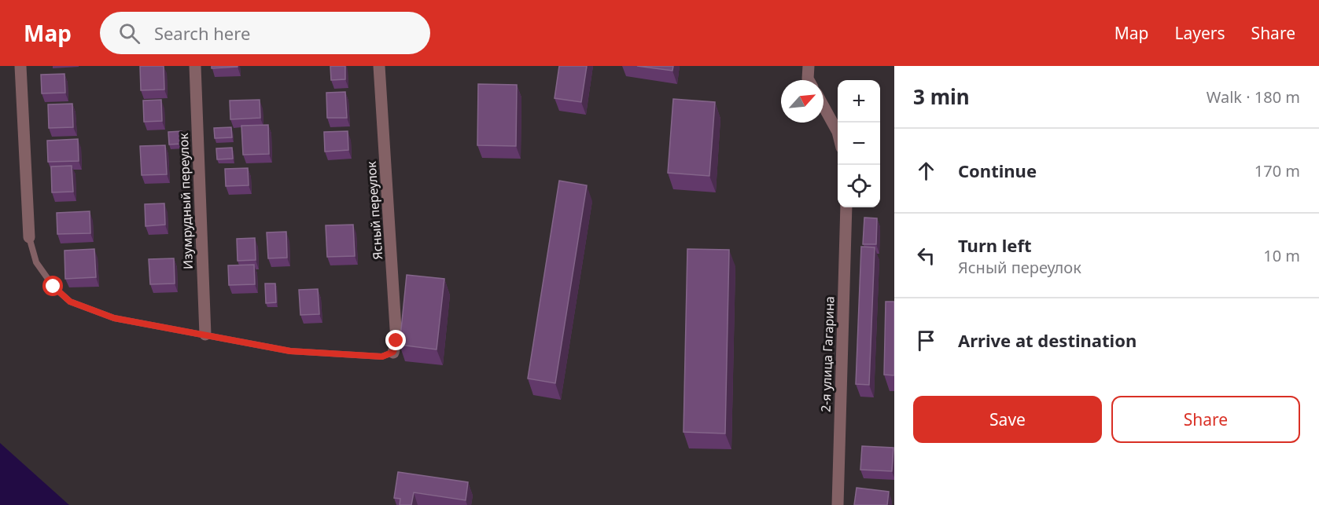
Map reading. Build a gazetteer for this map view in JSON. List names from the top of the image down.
{
  "streets": {
    "street": ["Изумрудный переулок", "Ясный переулок", "2-я улица Гагарина"]
  },
  "north": "top right",
  "page": {
    "header": "Map",
    "search": "Search here",
    "nav": ["Map", "Layers", "Share"],
    "heading": ["3 min", "Walk · 180 m"],
    "map_buttons": ["+", "−"],
    "list": [
      ["Continue", "170 m"],
      ["Turn left", "Ясный переулок", "10 m"],
      "Arrive at destination"
    ],
    "buttons": ["Save", "Share"]
  }
}
